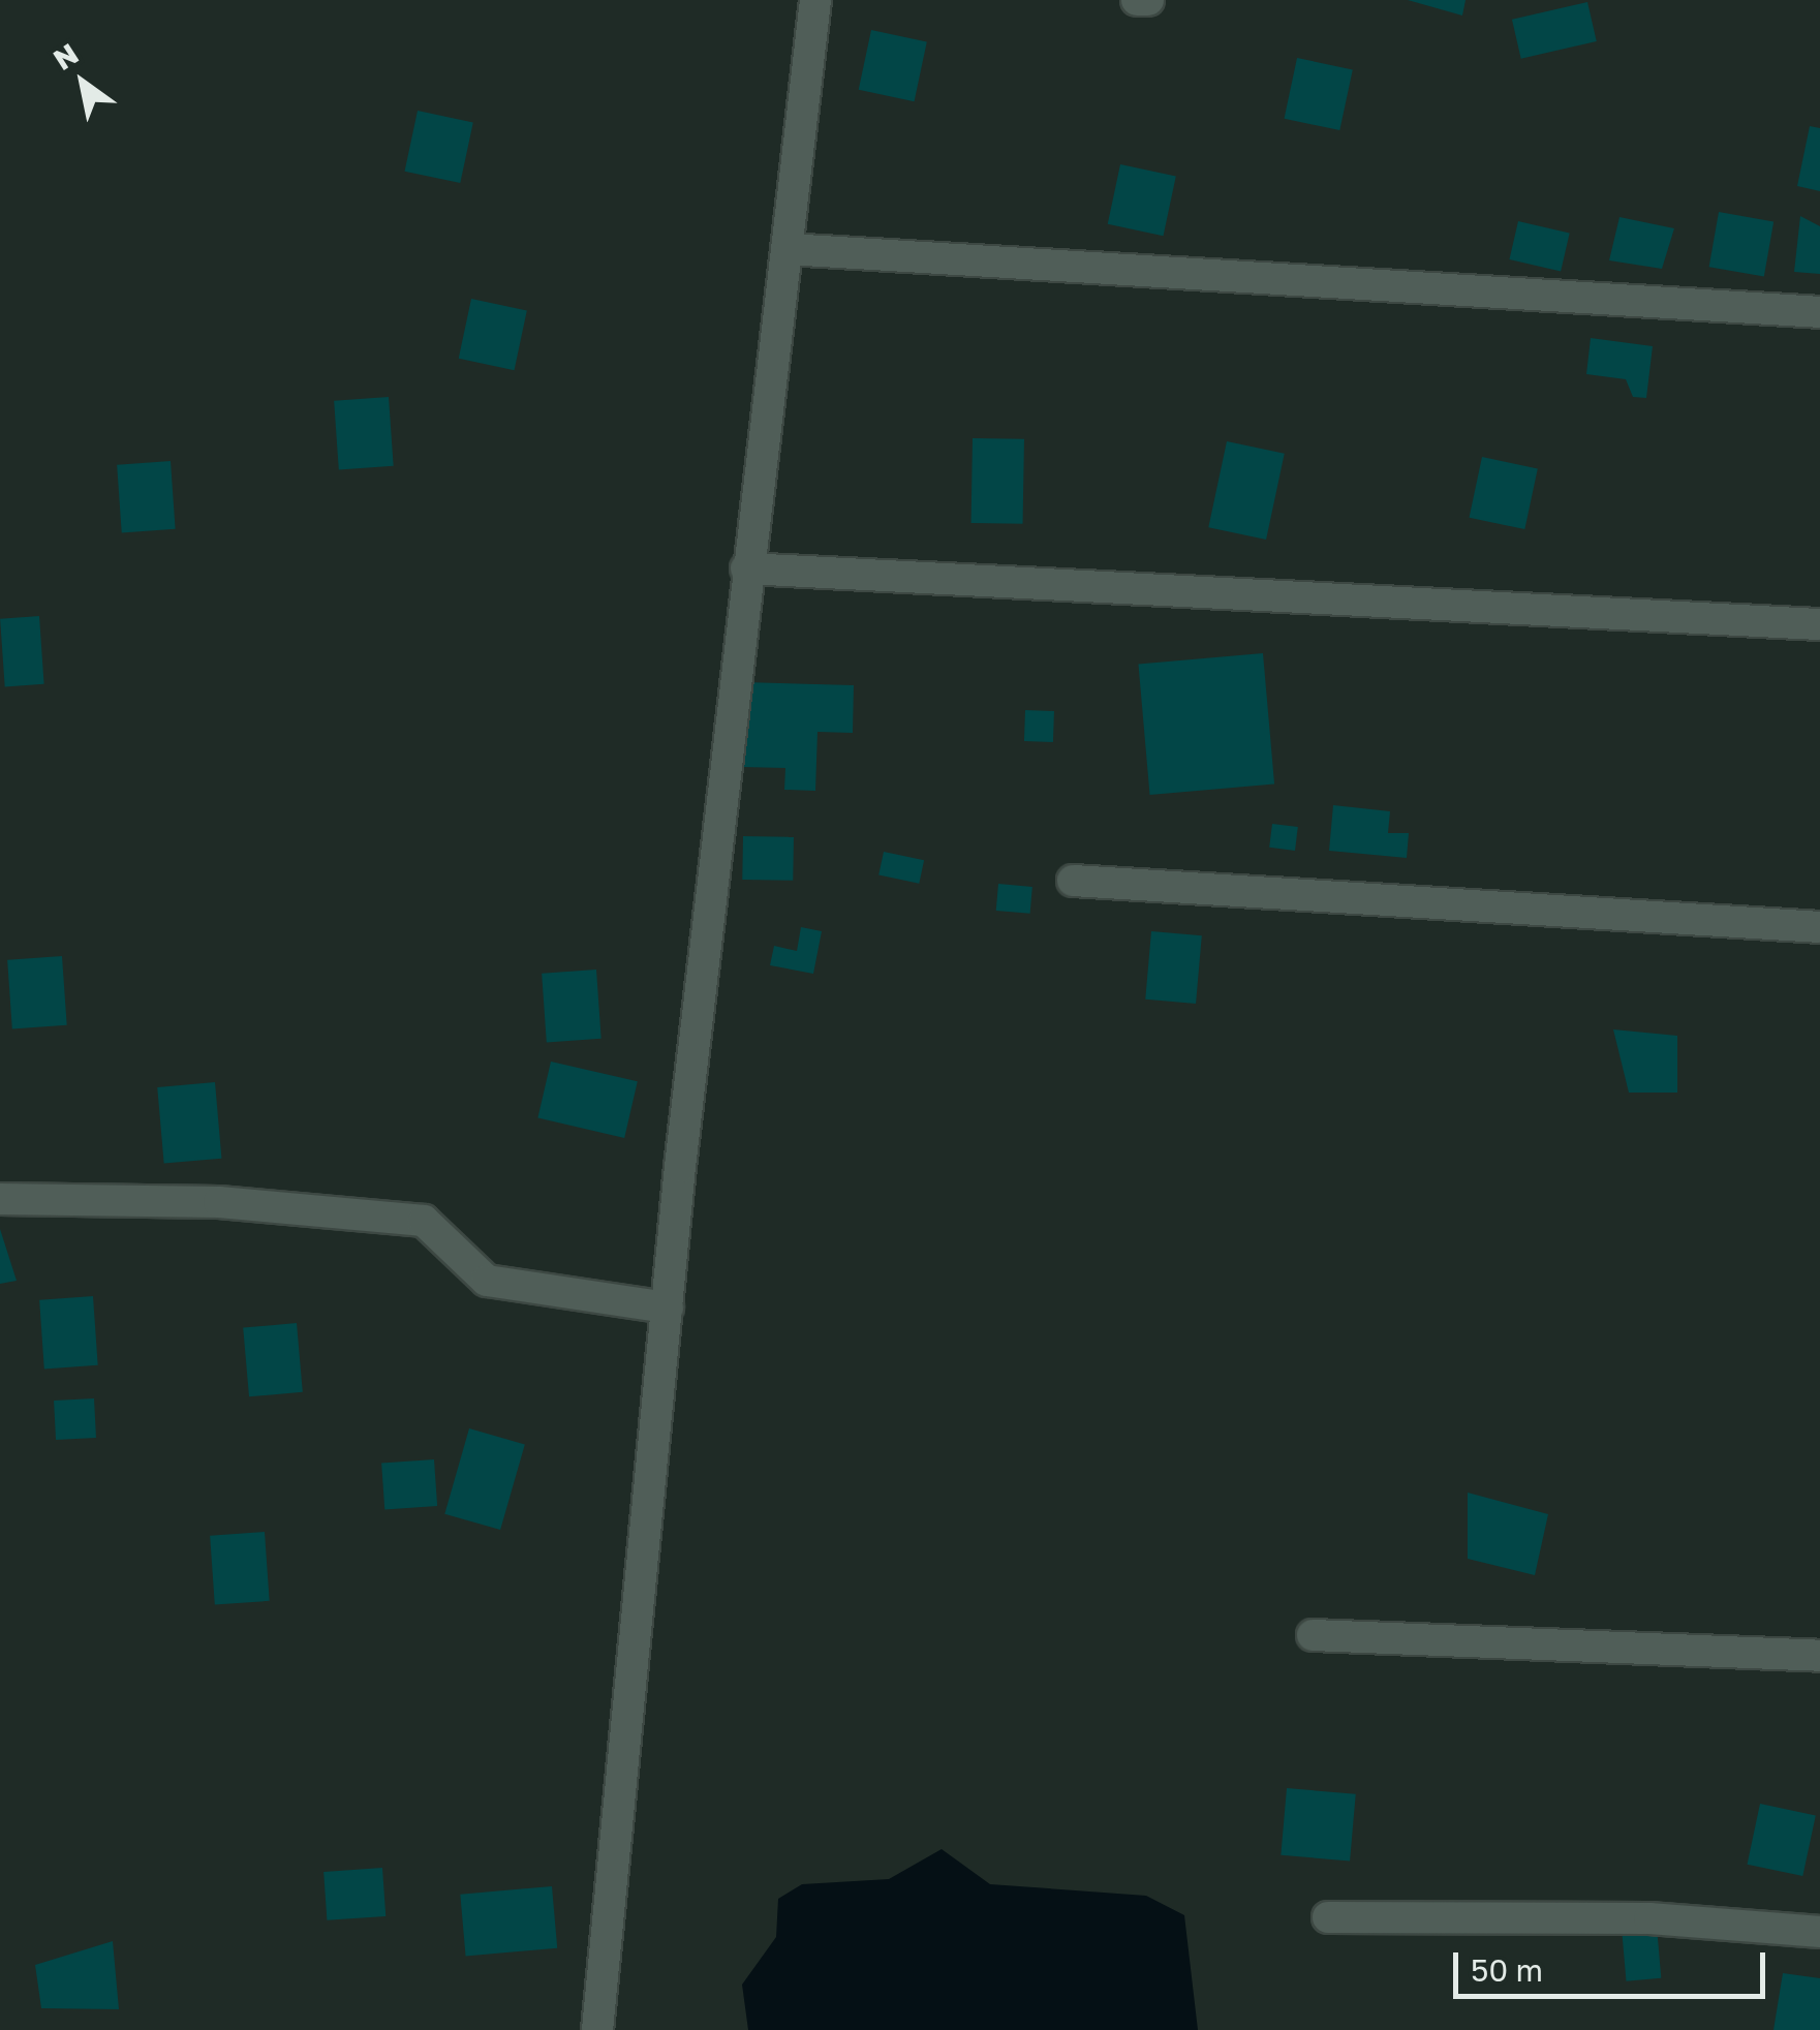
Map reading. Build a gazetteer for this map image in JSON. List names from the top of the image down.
{
  "scale_bar": "50 m",
  "north": "top left"
}
